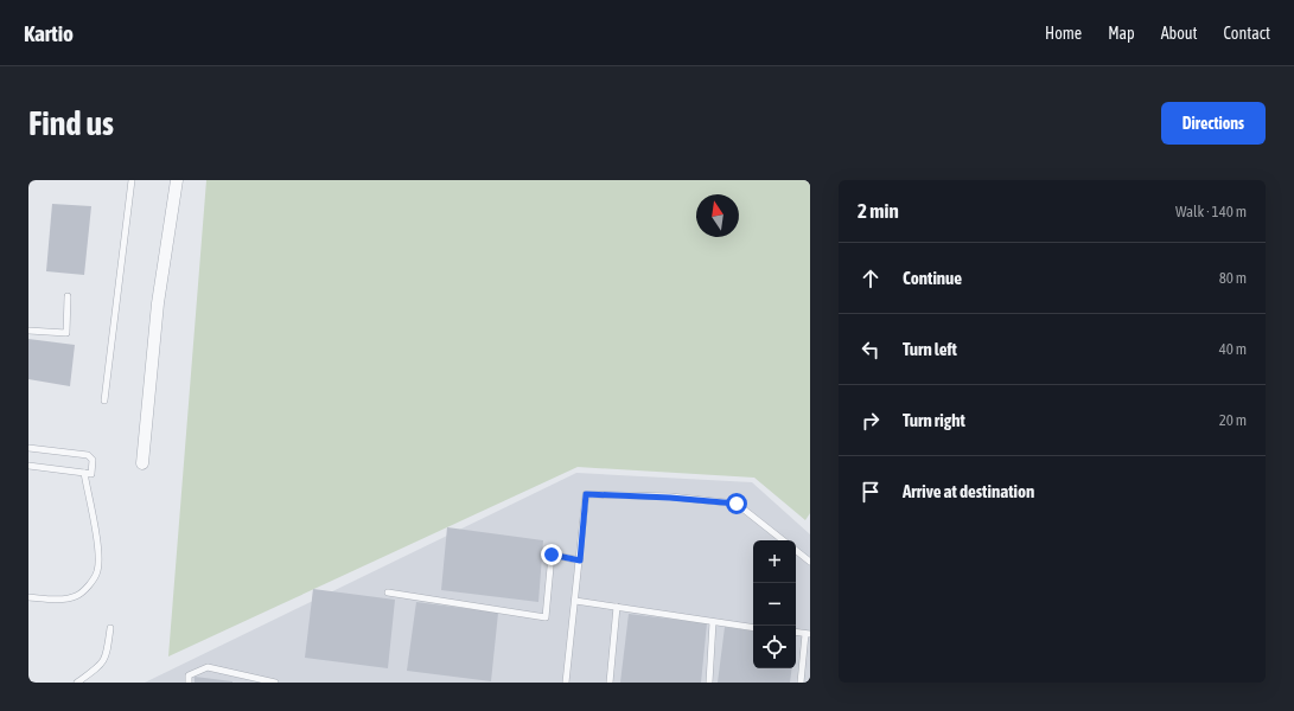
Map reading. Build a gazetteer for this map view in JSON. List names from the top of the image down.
{
  "north": "top",
  "page": {
    "header": "Kartio",
    "nav": [
      "Home",
      "Map",
      "About",
      "Contact"
    ],
    "buttons": "Directions",
    "title": "Find us",
    "heading": ["2 min", "Walk · 140 m"],
    "list": [
      ["Continue", "80 m"],
      ["Turn left", "40 m"],
      ["Turn right", "20 m"],
      "Arrive at destination"
    ],
    "map_buttons": ["+", "−"]
  }
}
